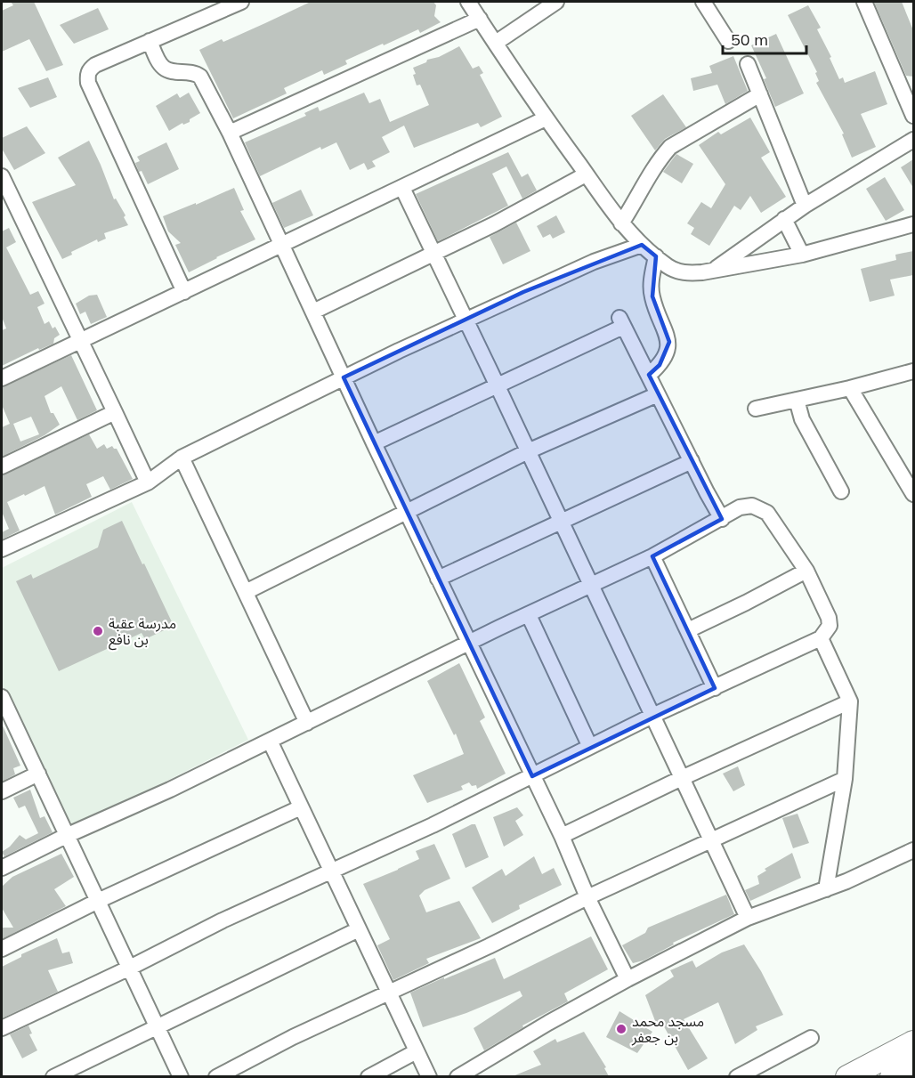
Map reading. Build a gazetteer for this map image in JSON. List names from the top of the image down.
{
  "places": ["مدرسة عقبة بن نافع", "مسجد محمد بن جعفر"],
  "scale_bar": "50 m"
}
